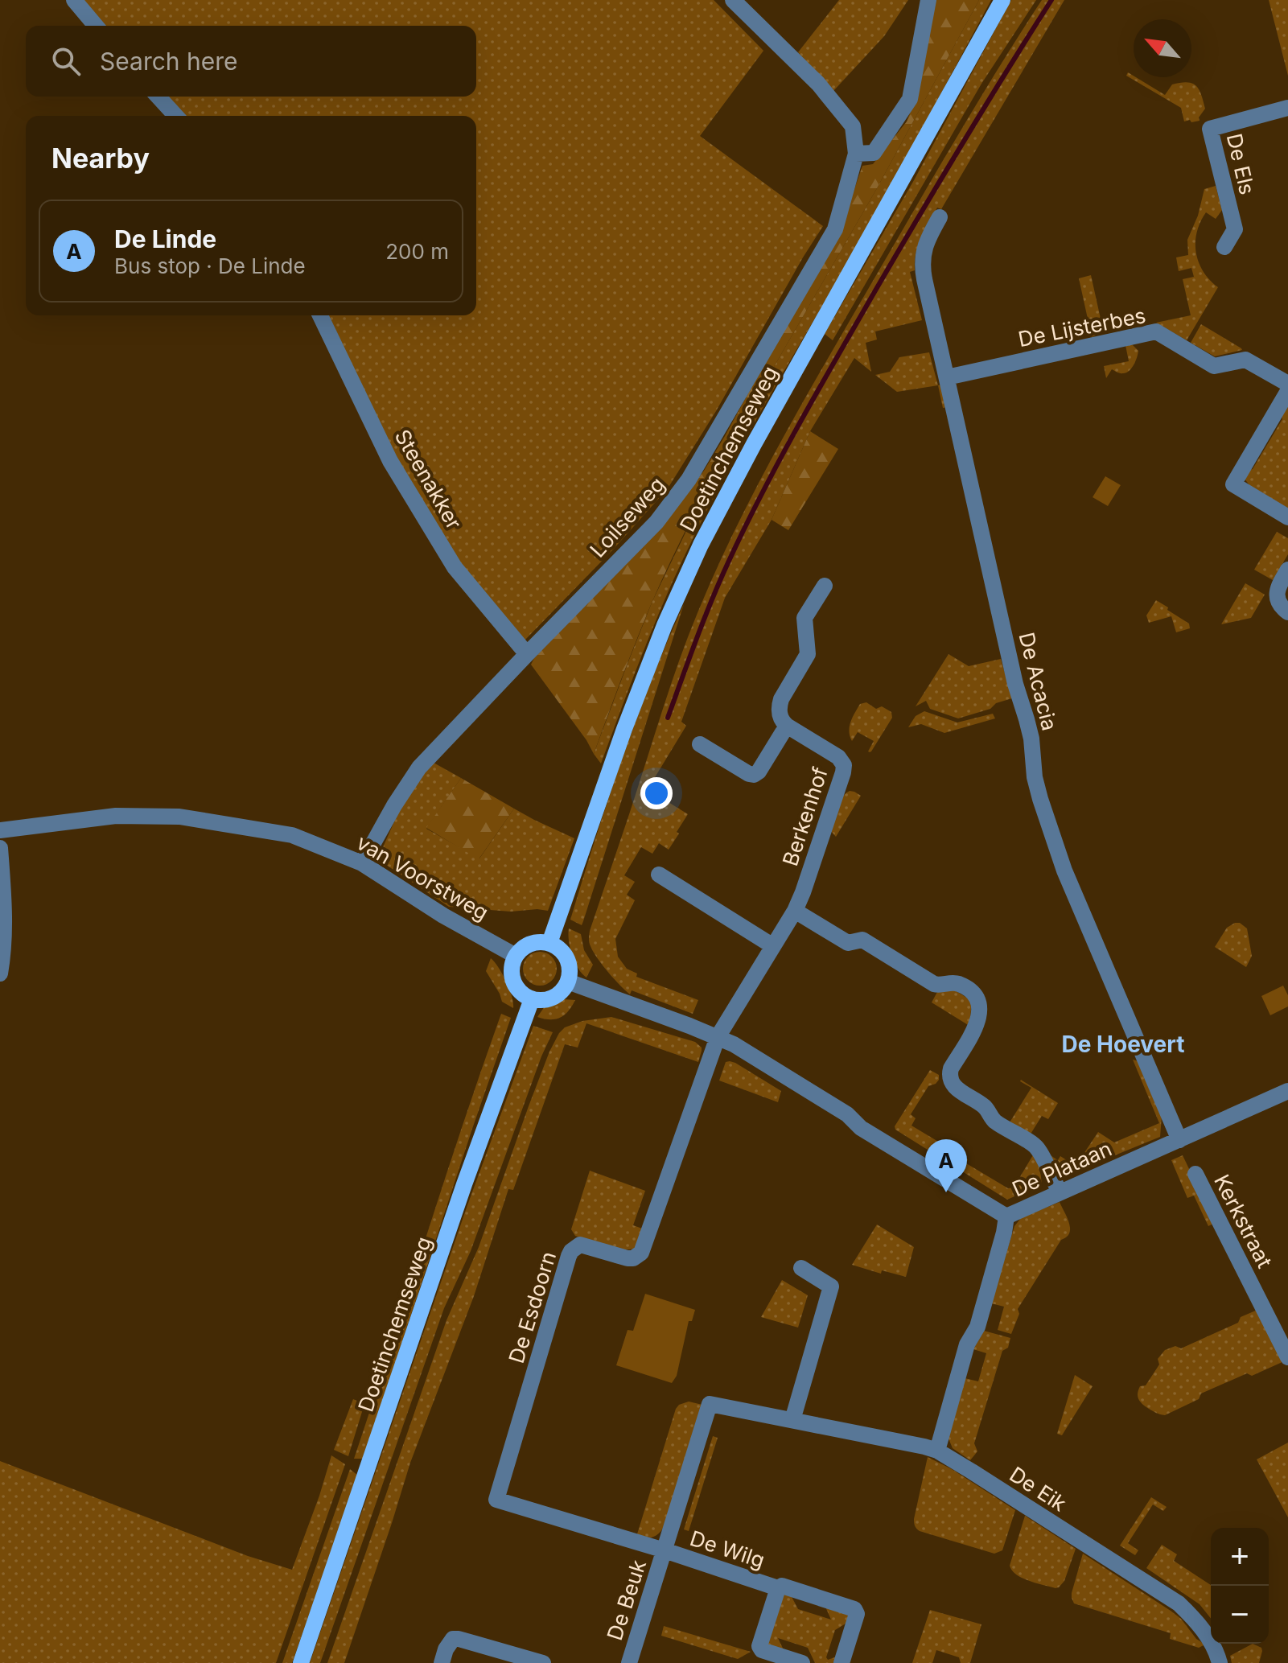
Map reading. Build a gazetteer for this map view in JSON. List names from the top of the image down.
{
  "streets": {
    "main road": ["Doetinchemseweg"],
    "street": [
      "De Els",
      "De Lijsterbes",
      "Steenakker",
      "Loilseweg",
      "De Acacia",
      "Berkenhof",
      "van Voorstweg",
      "De Plataan",
      "Kerkstraat",
      "De Esdoorn",
      "De Eik",
      "De Wilg",
      "De Beuk"
    ]
  },
  "crossings": [
    ["De Lijsterbes", "De Acacia"],
    ["Doetinchemseweg", "van Voorstweg"],
    ["Steenakker", "Loilseweg"],
    ["Loilseweg", "van Voorstweg"],
    ["De Acacia", "De Plataan"],
    ["Berkenhof", "De Esdoorn"],
    ["De Plataan", "De Eik"],
    ["De Esdoorn", "De Eik"],
    ["De Esdoorn", "De Wilg"],
    ["De Esdoorn", "De Beuk"],
    ["De Eik", "De Wilg"],
    ["De Eik", "De Beuk"],
    ["De Wilg", "De Beuk"]
  ],
  "districts": ["De Hoevert"],
  "north": "top left",
  "page": {
    "search": "Search here",
    "heading": "Nearby",
    "list": [
      {
        "mark": "A",
        "name": "De Linde",
        "note": "Bus stop · De Linde",
        "value": "200 m"
      }
    ],
    "pins": "A",
    "map_buttons": ["+", "−"]
  }
}
